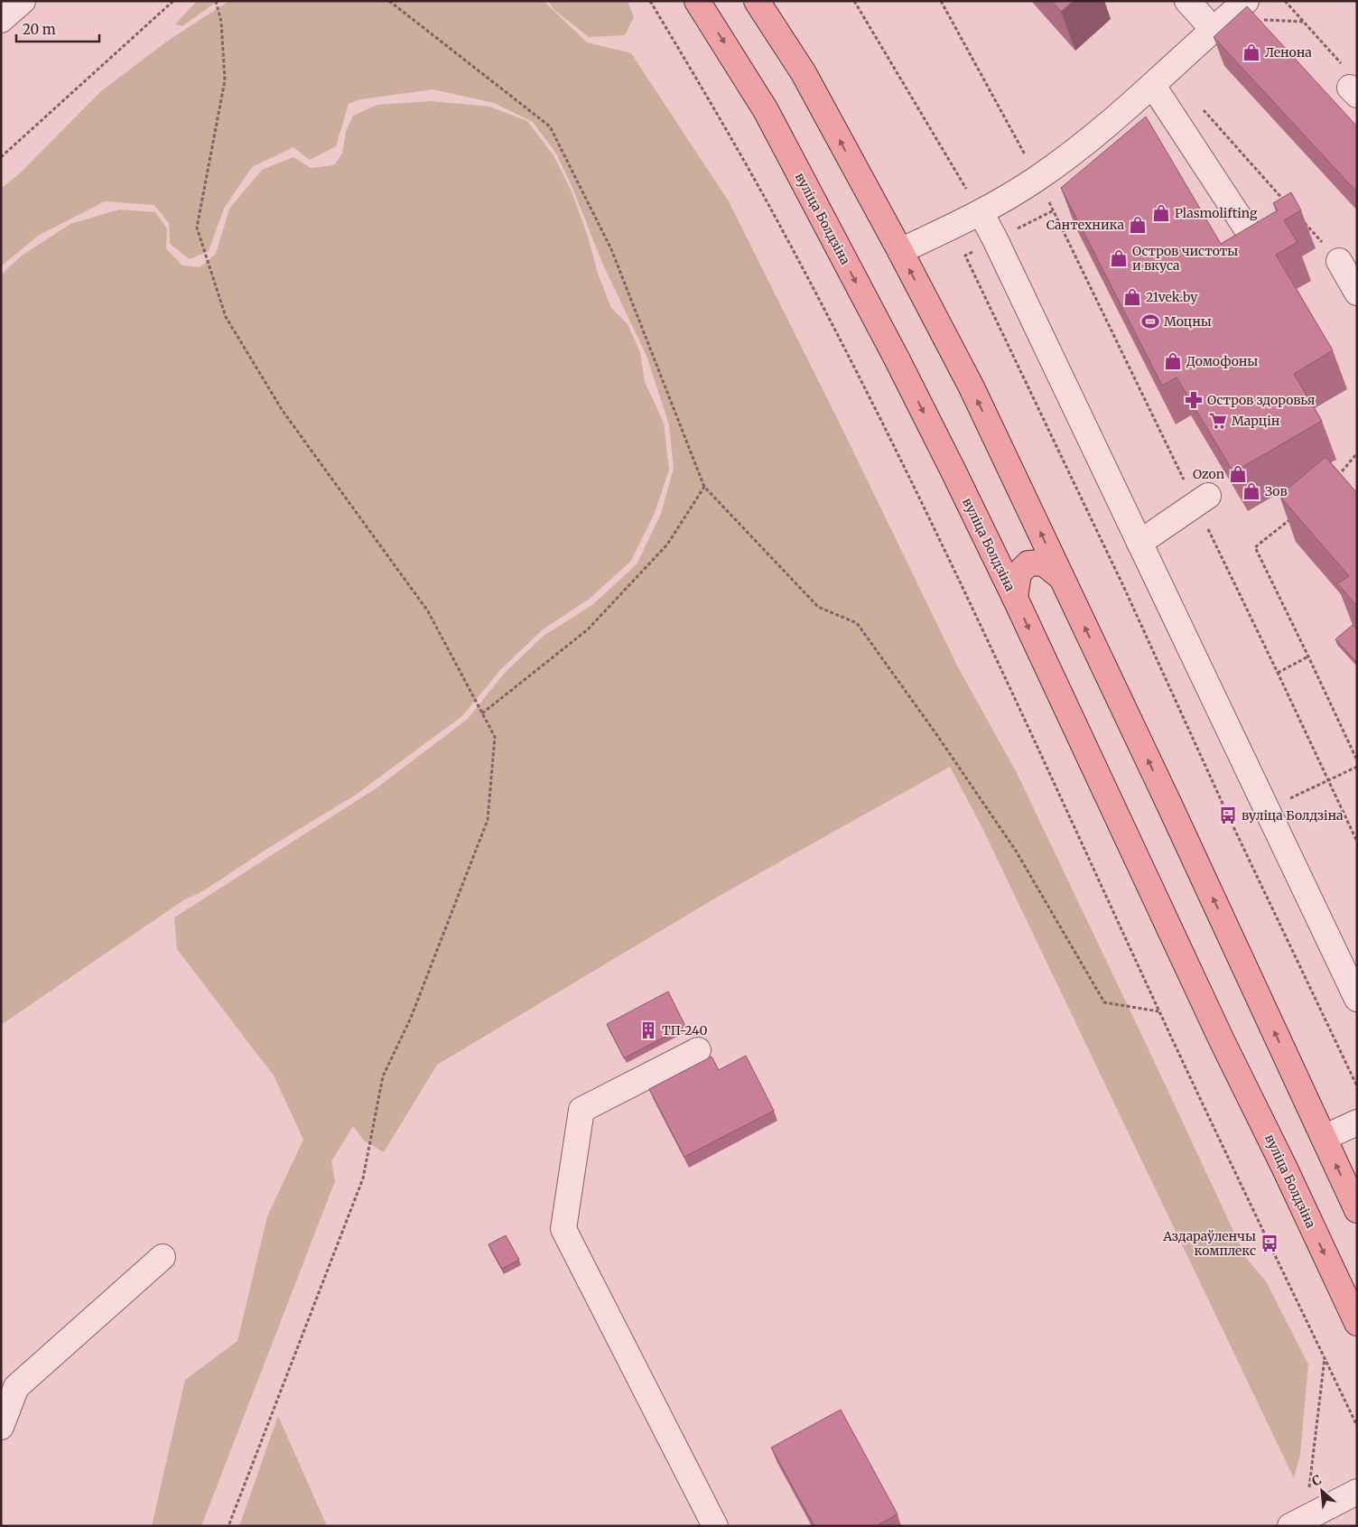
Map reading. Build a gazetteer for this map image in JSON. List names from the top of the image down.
{
  "streets": {
    "main road": ["вуліца Болдзіна"]
  },
  "places": {
    "shop": [
      "Ленона",
      "Plasmolifting",
      "Сантехника",
      "Остров чистоты и вкуса",
      "21vek.by",
      "Домофоны",
      "Ozon",
      "Зов"
    ],
    "sports": ["Моцны"],
    "pharmacy": ["Остров здоровья"],
    "supermarket": ["Марцін"],
    "bus stop": ["вуліца Болдзіна", "Аздараўленчы комплекс"],
    "building": ["ТП-240"]
  },
  "scale_bar": "20 m",
  "north": "top left"
}
